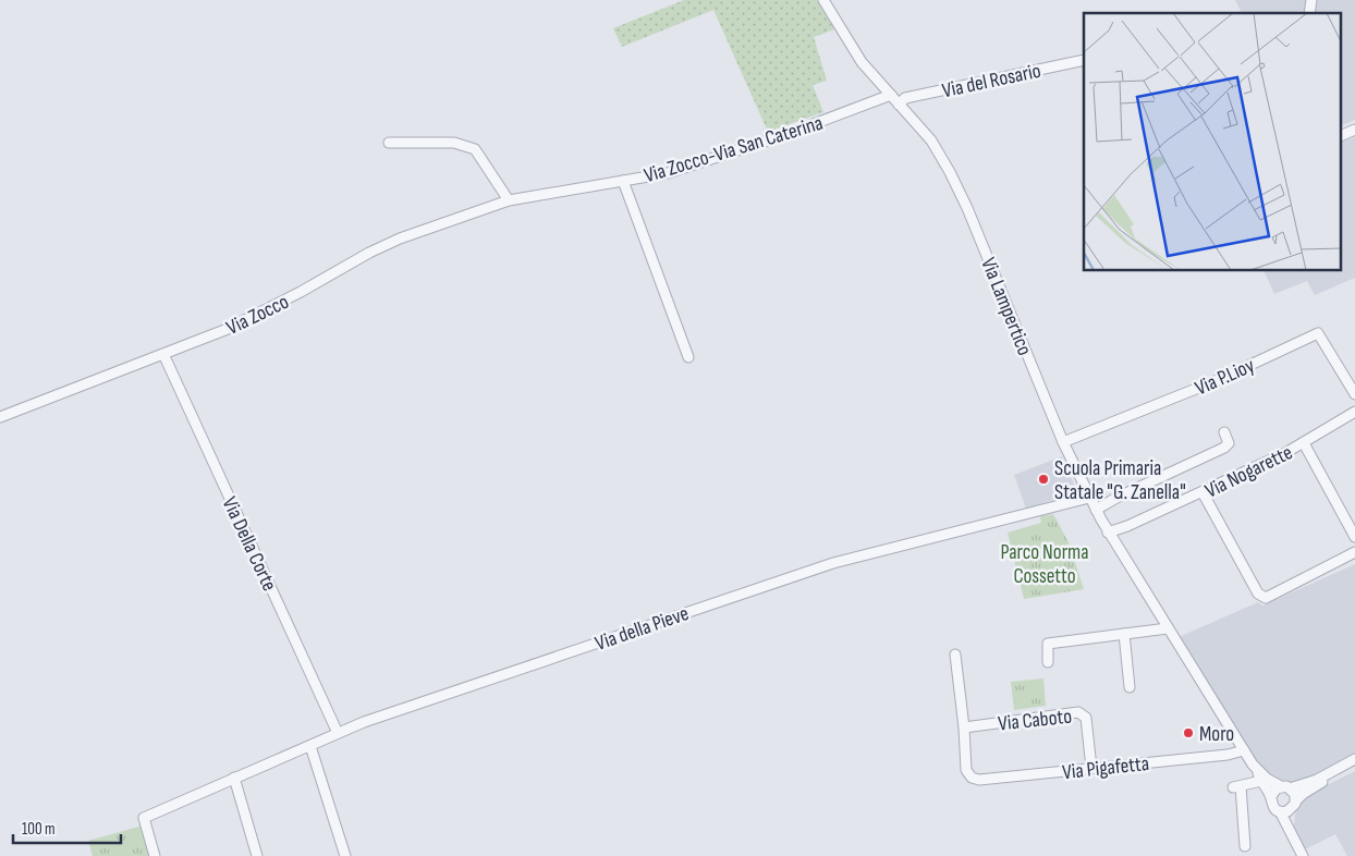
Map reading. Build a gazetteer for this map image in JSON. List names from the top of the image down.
{
  "streets": {
    "street": [
      "Via del Rosario",
      "Via Zocco-Via San Caterina",
      "Via Lampertico",
      "Via Zocco",
      "Via P.Lioy",
      "Via Nogarette",
      "Via Della Corte",
      "Via della Pieve",
      "Via Caboto",
      "Via Pigafetta"
    ]
  },
  "crossings": [
    ["Via del Rosario", "Via Lampertico"],
    ["Via Zocco-Via San Caterina", "Via Lampertico"],
    ["Via Zocco-Via San Caterina", "Via Zocco"],
    ["Via Lampertico", "Via P.Lioy"],
    ["Via Lampertico", "Via Nogarette"],
    ["Via Lampertico", "Via della Pieve"],
    ["Via Lampertico", "Via Pigafetta"],
    ["Via Zocco", "Via Della Corte"],
    ["Via Della Corte", "Via della Pieve"],
    ["Via Caboto", "Via Pigafetta"]
  ],
  "parks": ["Parco Norma Cossetto"],
  "places": ["Scuola Primaria Statale \"G. Zanella\"", "Moro"],
  "scale_bar": "100 m"
}
